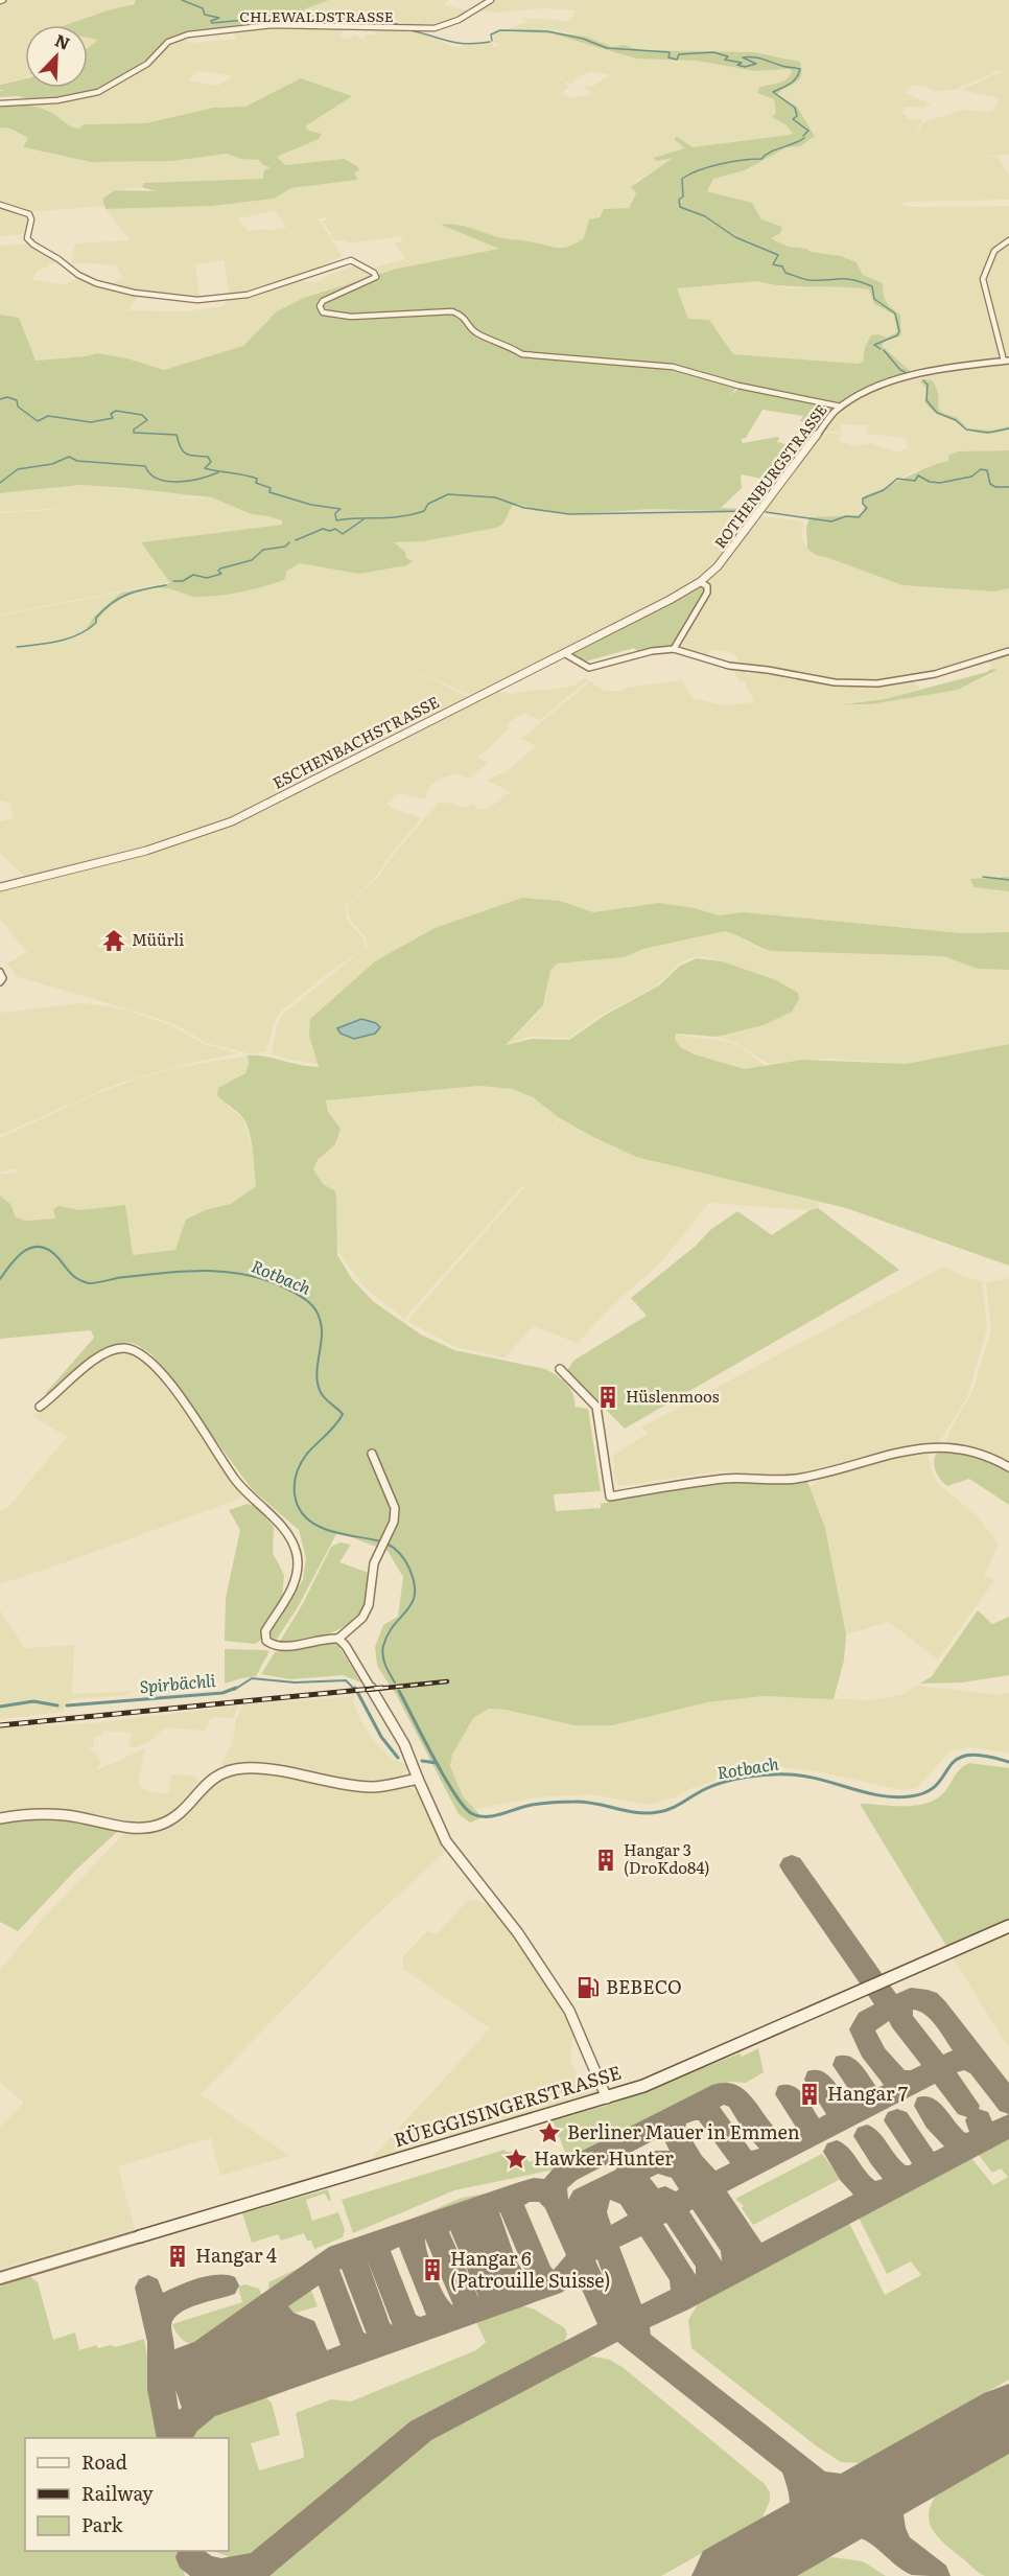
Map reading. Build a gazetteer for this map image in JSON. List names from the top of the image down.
{
  "streets": {
    "main road": ["RÜEGGISINGERSTRASSE"],
    "street": ["CHLEWALDSTRASSE", "ROTHENBURGSTRASSE", "ESCHENBACHSTRASSE"]
  },
  "crossings": [
    ["ROTHENBURGSTRASSE", "ESCHENBACHSTRASSE"]
  ],
  "water": ["Rotbach", "Spirbächli"],
  "places": {
    "temple": ["Müürli"],
    "building": [
      "Hüslenmoos",
      "Hangar 3 (DroKdo84)",
      "Hangar 7",
      "Hangar 4",
      "Hangar 6 (Patrouille Suisse)"
    ],
    "fuel station": ["BEBECO"],
    "place": ["Berliner Mauer in Emmen", "Hawker Hunter"]
  },
  "legend": ["Road", "Railway", "Park"],
  "north": "top right"
}
